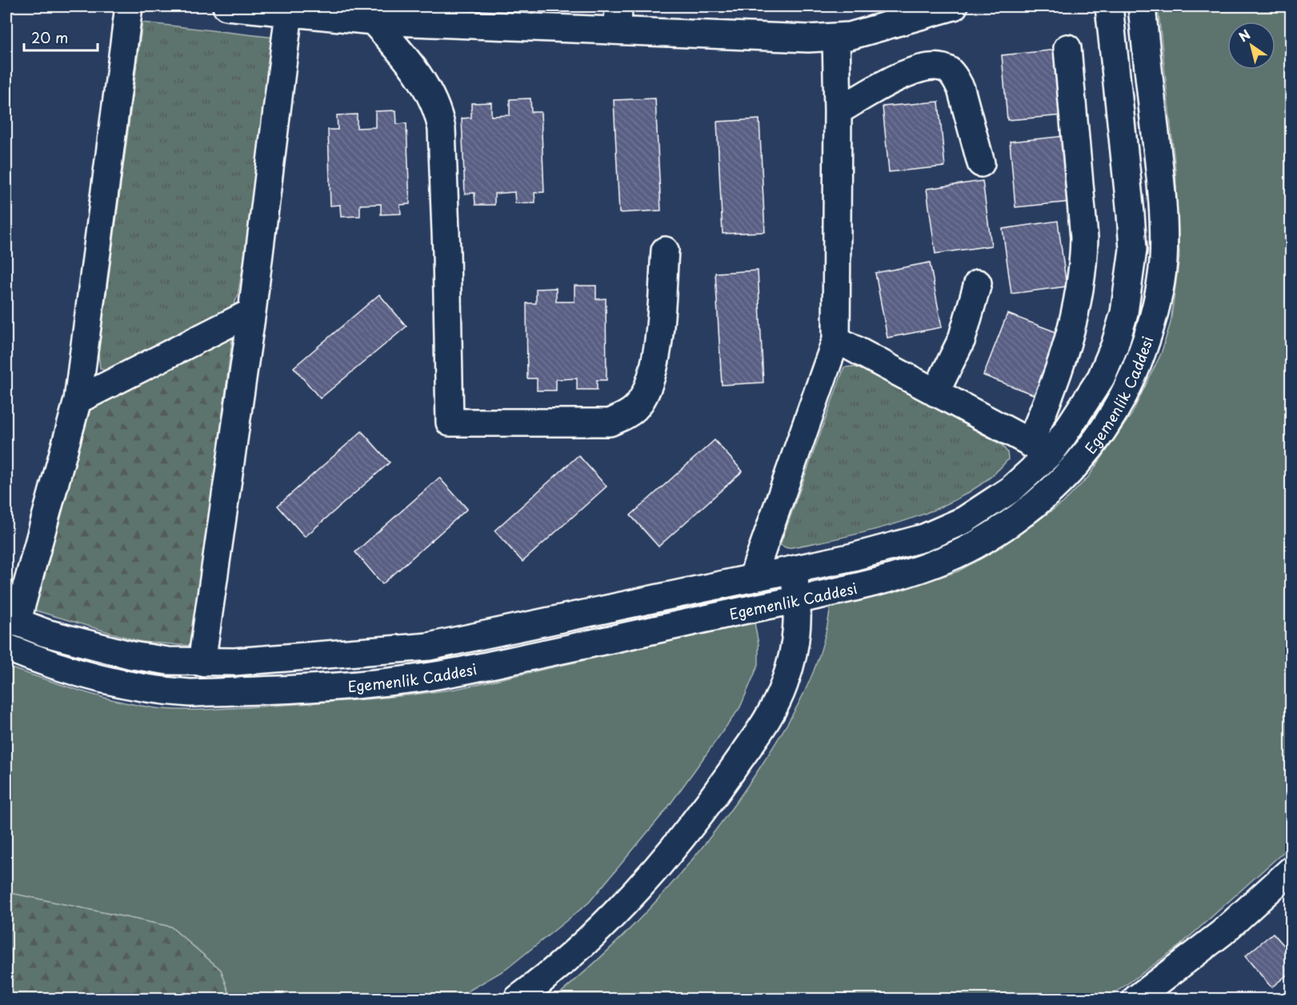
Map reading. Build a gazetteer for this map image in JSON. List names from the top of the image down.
{
  "streets": {
    "street": ["Egemenlik Caddesi"]
  },
  "scale_bar": "20 m",
  "north": "top left"
}
